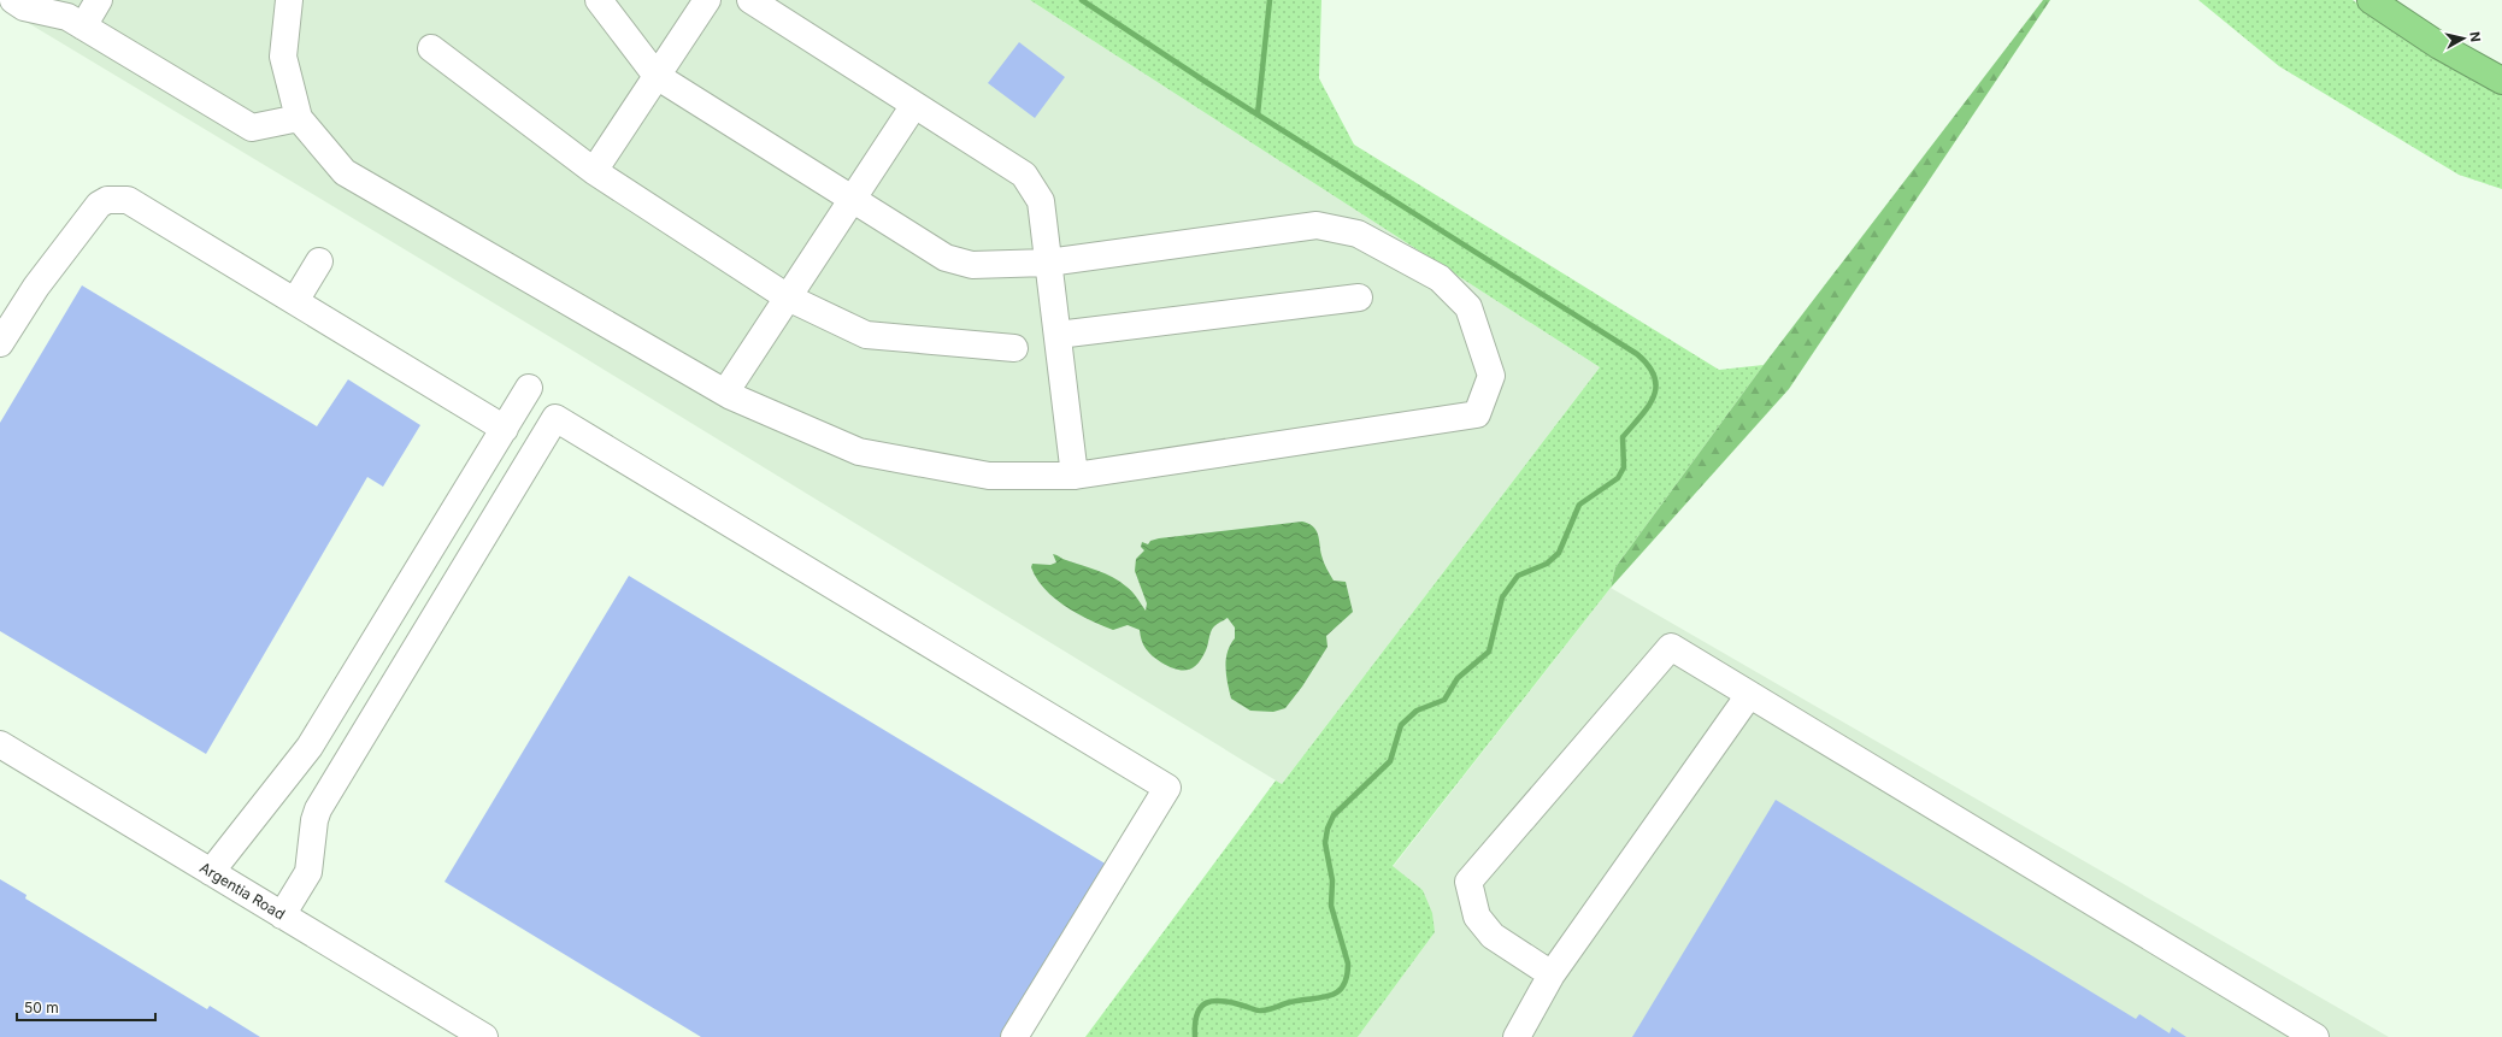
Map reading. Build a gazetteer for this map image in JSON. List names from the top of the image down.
{
  "streets": {
    "street": ["Argentia Road"]
  },
  "scale_bar": "50 m",
  "north": "right"
}
